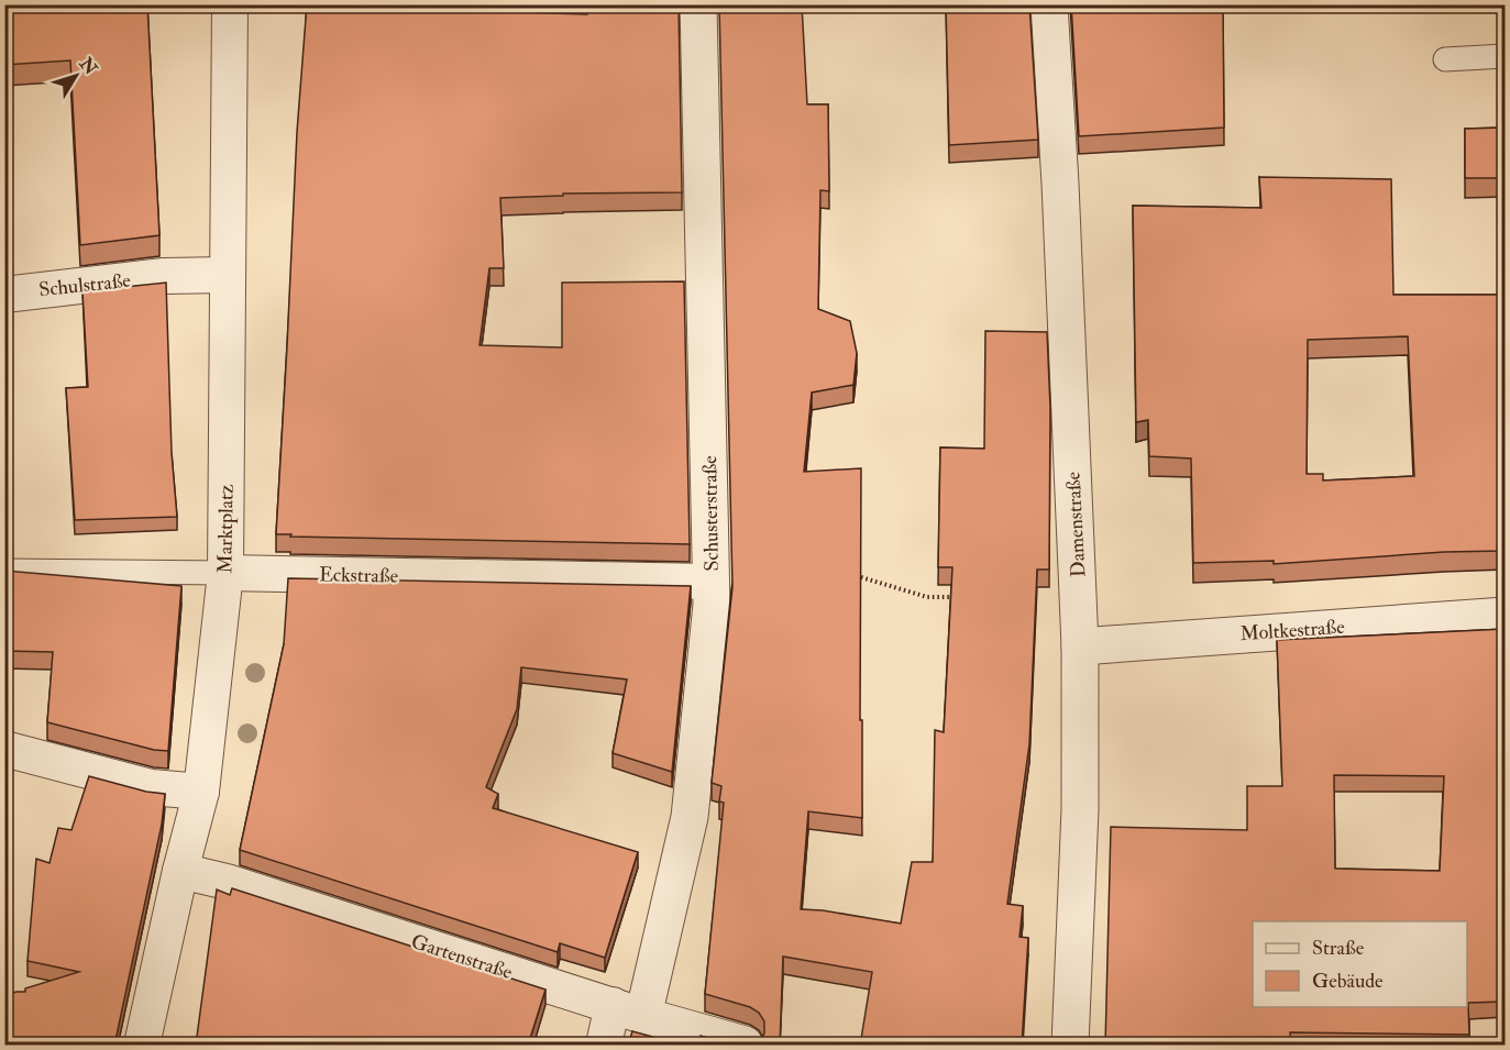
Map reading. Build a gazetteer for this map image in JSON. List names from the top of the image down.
{
  "streets": {
    "street": [
      "Schulstraße",
      "Schusterstraße",
      "Damenstraße",
      "Marktplatz",
      "Eckstraße",
      "Moltkestraße",
      "Gartenstraße"
    ]
  },
  "crossings": [
    ["Schulstraße", "Marktplatz"],
    ["Schusterstraße", "Eckstraße"],
    ["Schusterstraße", "Gartenstraße"],
    ["Damenstraße", "Moltkestraße"],
    ["Marktplatz", "Eckstraße"],
    ["Marktplatz", "Gartenstraße"]
  ],
  "legend": ["Straße", "Gebäude"],
  "north": "top right"
}
